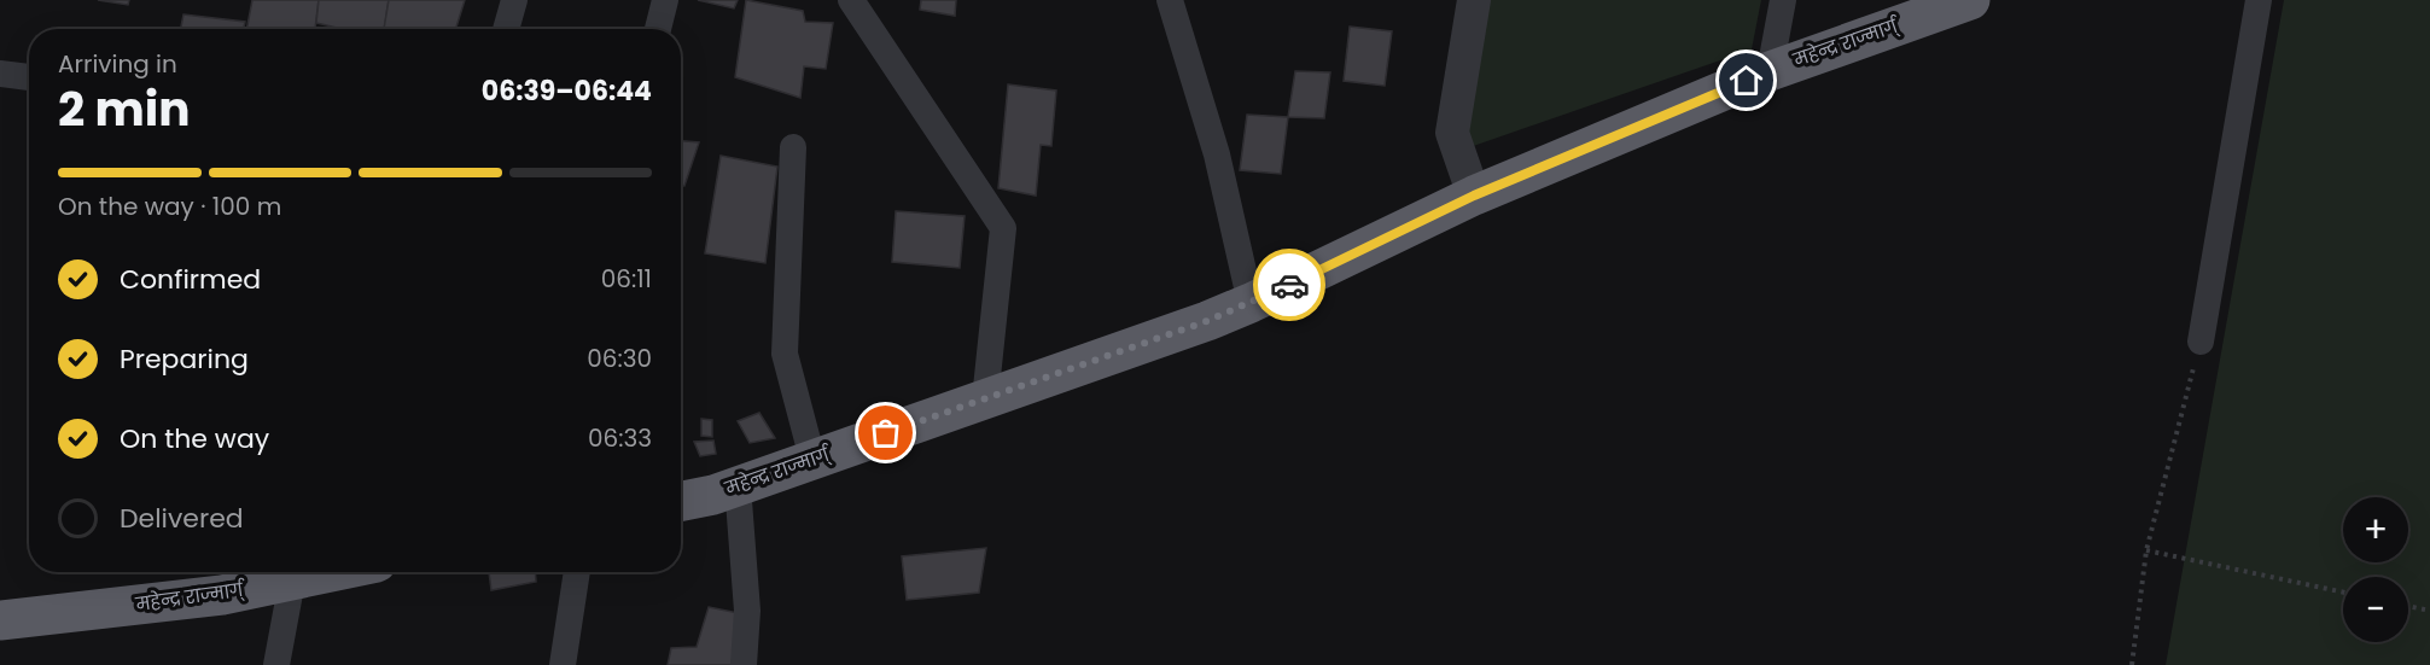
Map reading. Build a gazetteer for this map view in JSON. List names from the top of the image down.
{
  "streets": {
    "highway": ["महेन्द्र राज्मार्ग्"]
  },
  "page": {
    "heading": ["2 min", "Arriving in", "06:39–06:44"],
    "bar": "On the way · 100 m",
    "list": [
      ["Confirmed", "06:11"],
      ["Preparing", "06:30"],
      ["On the way", "06:33"],
      "Delivered"
    ],
    "map_buttons": ["+", "−"]
  }
}
